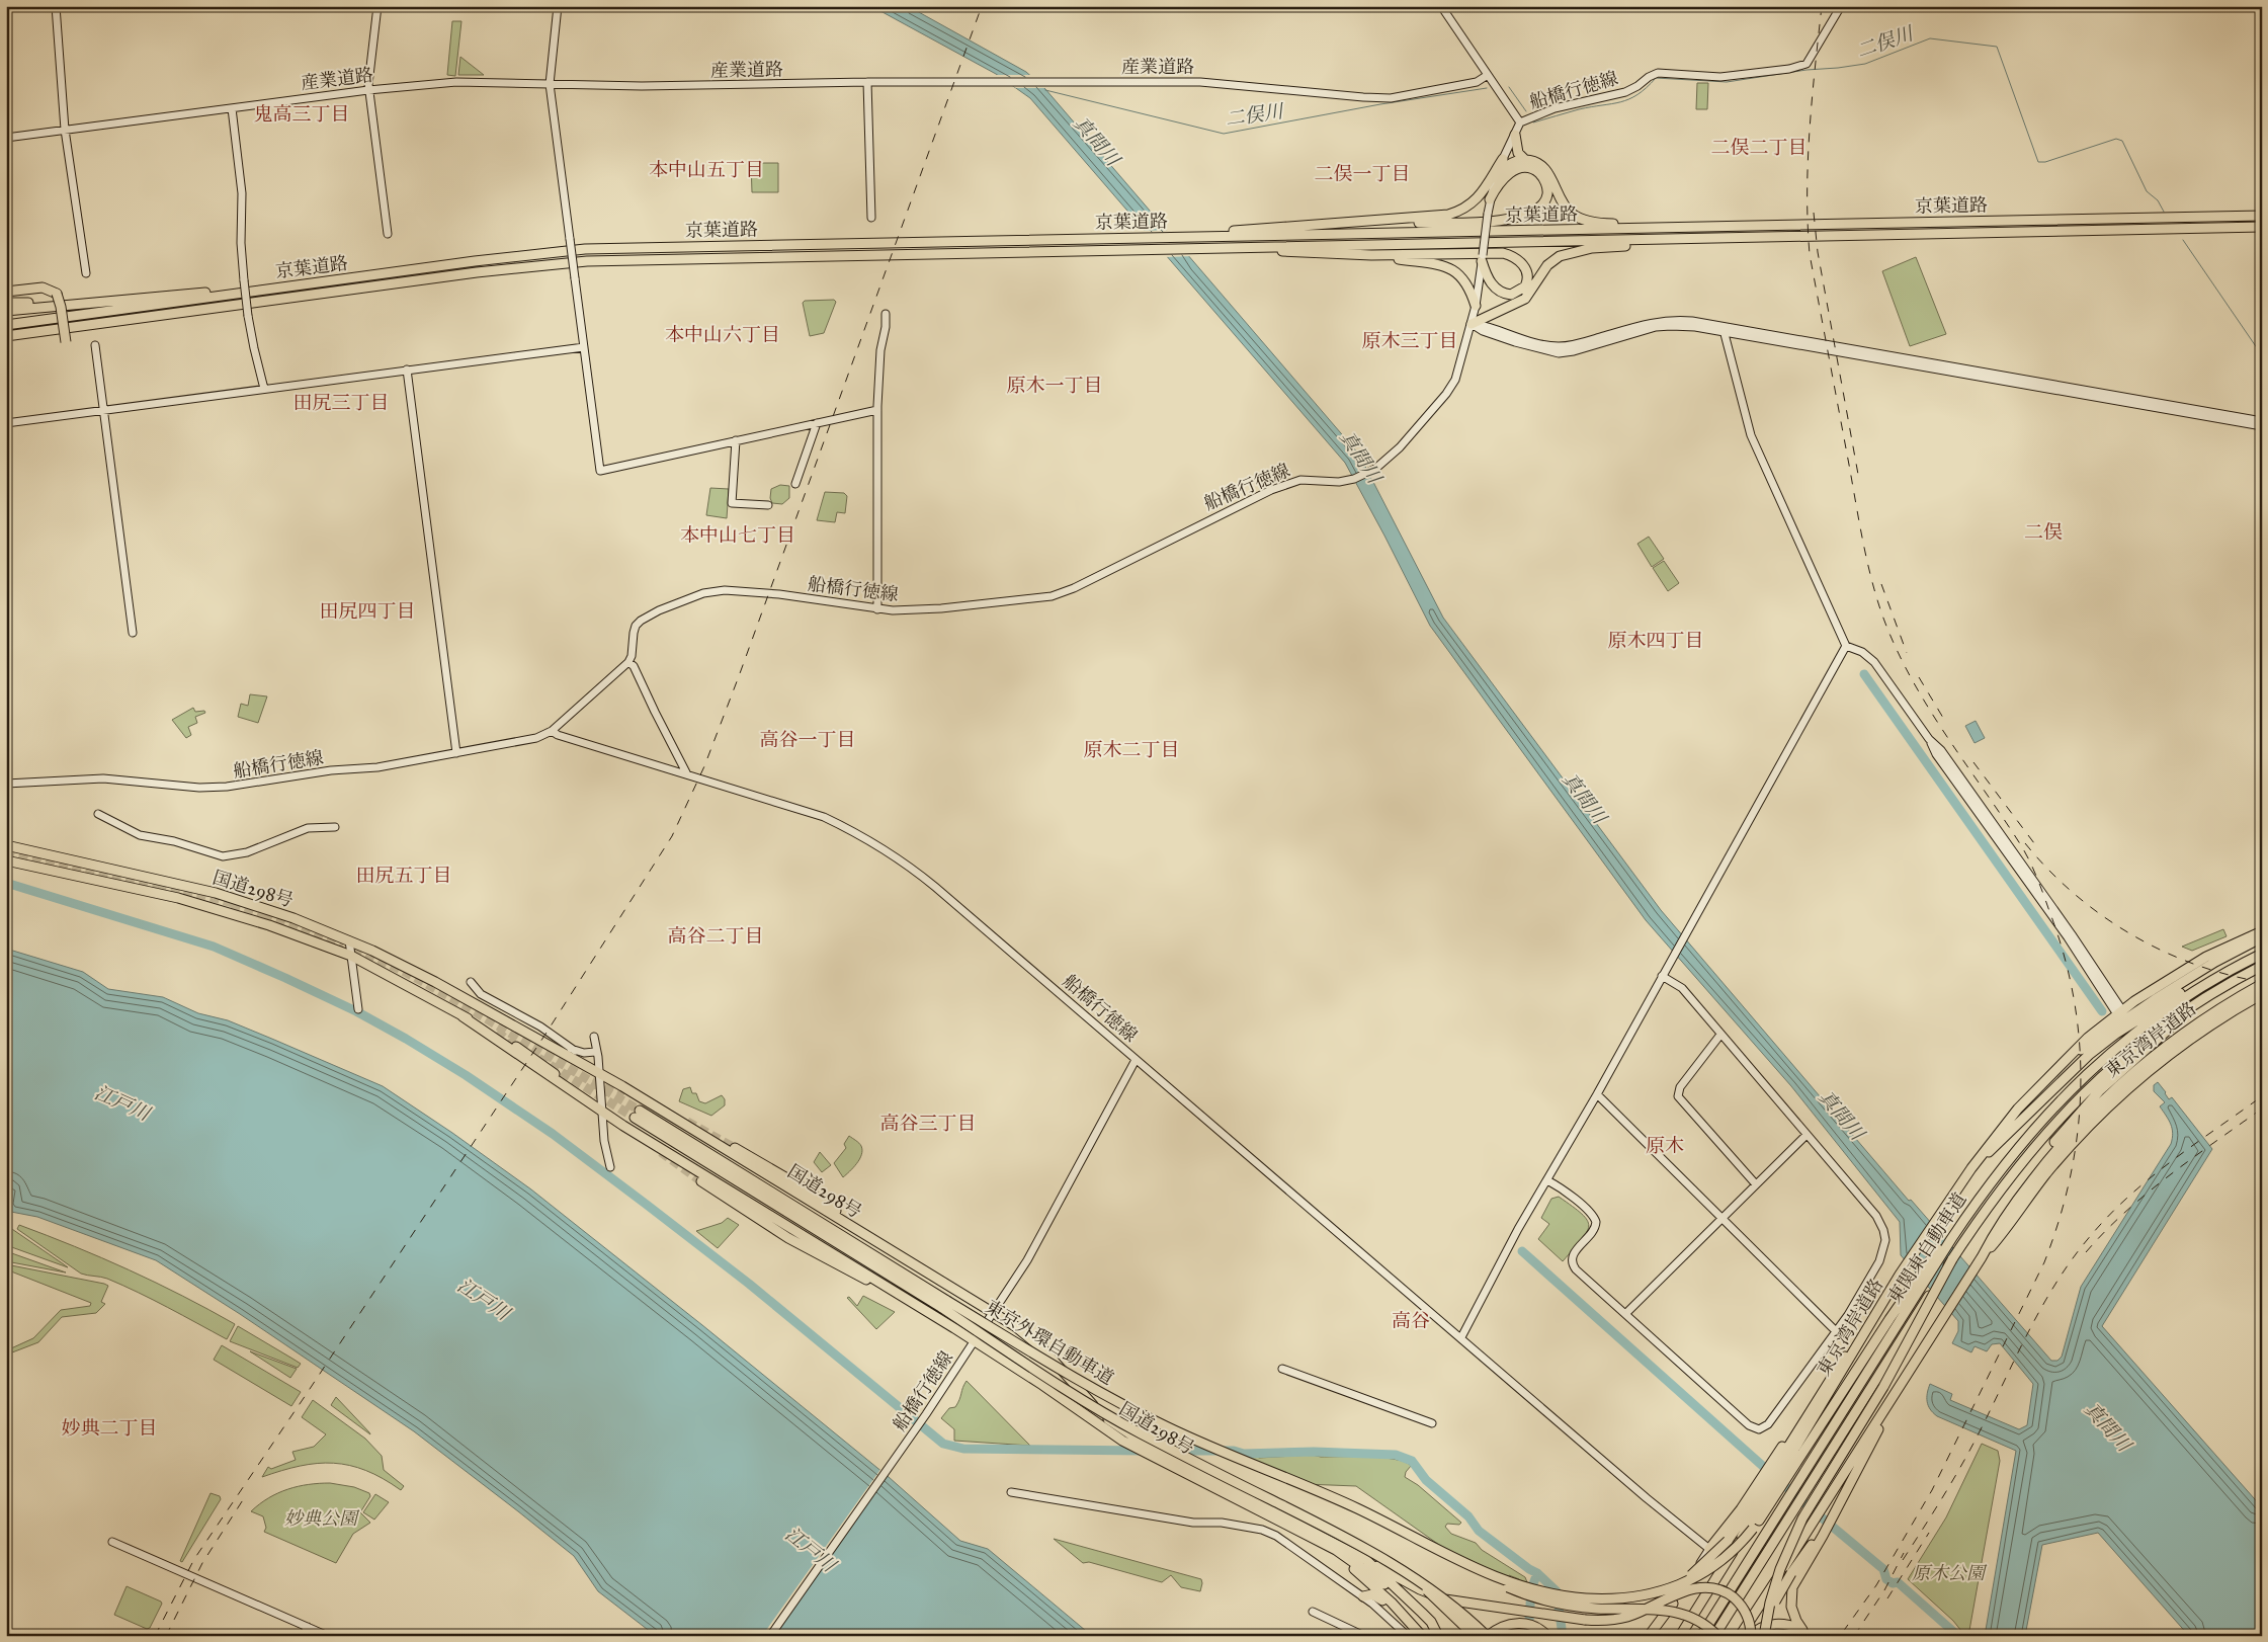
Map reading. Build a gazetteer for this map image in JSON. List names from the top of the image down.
{
  "streets": {
    "highway": [
      "京葉道路",
      "国道298号",
      "東京湾岸道路",
      "東関東自動車道",
      "東京外環自動車道"
    ],
    "street": ["産業道路", "船橋行徳線"]
  },
  "crossings": [
    ["船橋行徳線", "国道298号"]
  ],
  "districts": [
    "鬼高三丁目",
    "二俣二丁目",
    "本中山五丁目",
    "二俣一丁目",
    "本中山六丁目",
    "原木三丁目",
    "原木一丁目",
    "田尻三丁目",
    "二俣",
    "本中山七丁目",
    "田尻四丁目",
    "原木四丁目",
    "高谷一丁目",
    "原木二丁目",
    "田尻五丁目",
    "高谷二丁目",
    "高谷三丁目",
    "原木",
    "高谷",
    "妙典二丁目"
  ],
  "water": ["二俣川", "真間川", "江戸川"],
  "parks": ["妙典公園", "原木公園"]
}
